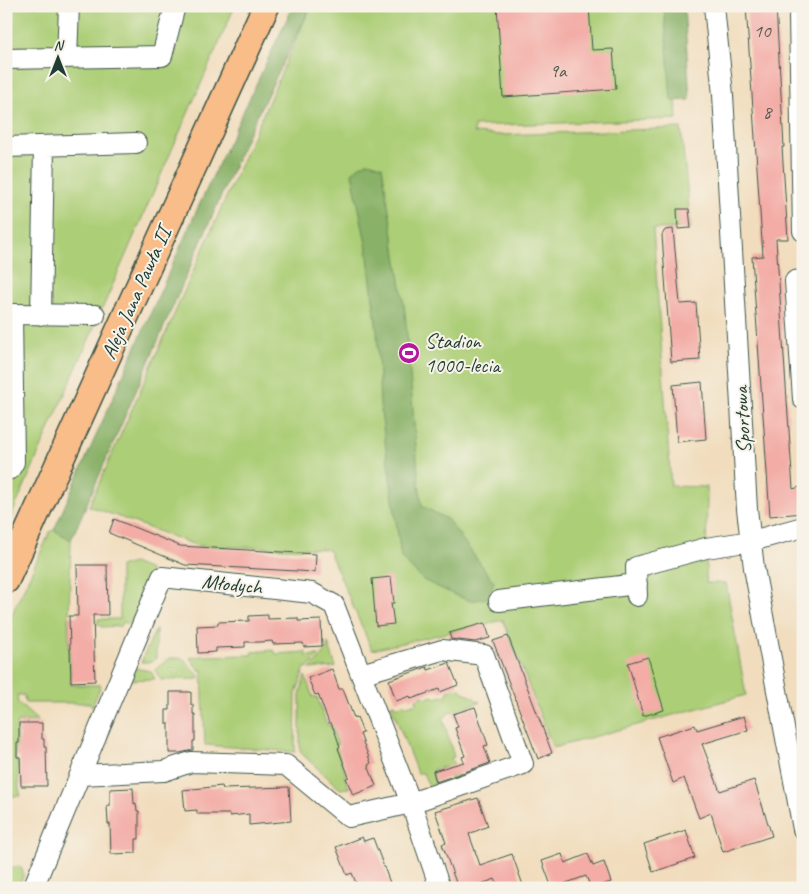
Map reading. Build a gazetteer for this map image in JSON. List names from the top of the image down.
{
  "streets": {
    "main road": ["Aleja Jana Pawła II"],
    "street": ["Sportowa", "Młodych"]
  },
  "places": {
    "sports": ["Stadion 1000-lecia"]
  },
  "house_numbers": ["10", "9a", "8"],
  "north": "top"
}
